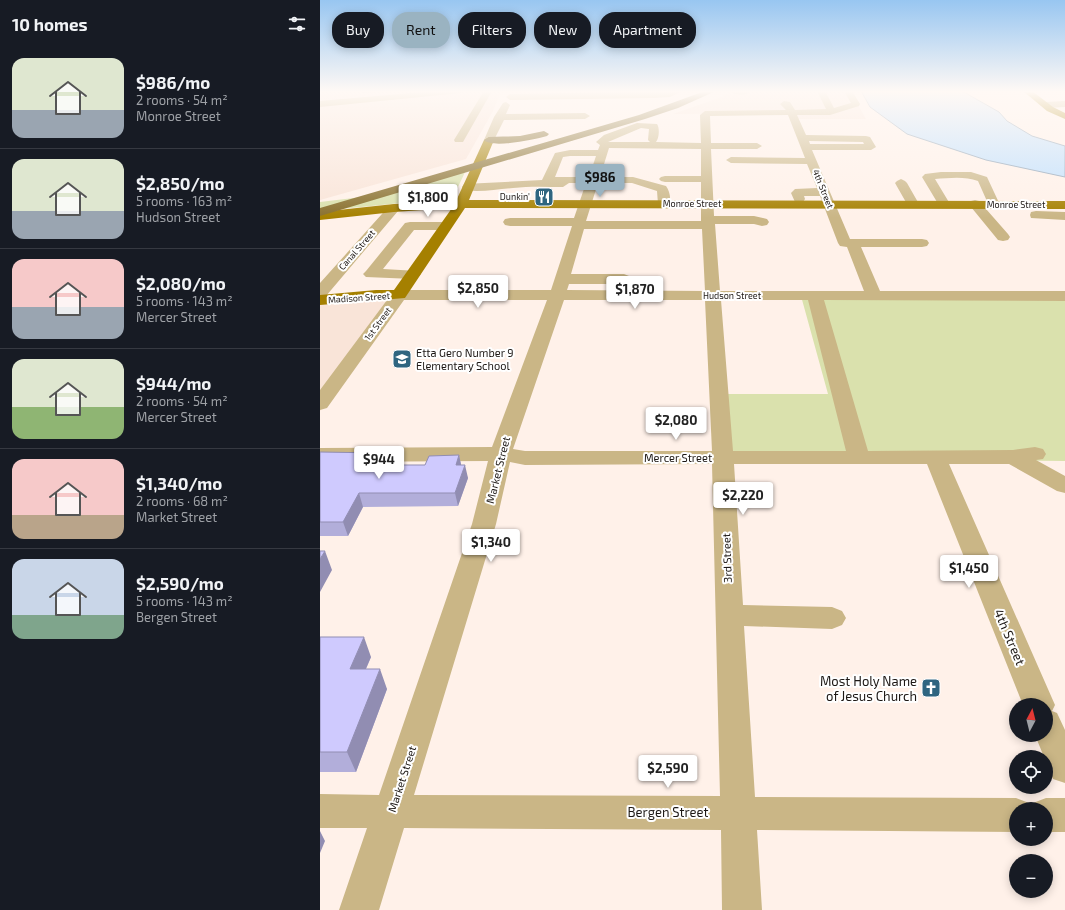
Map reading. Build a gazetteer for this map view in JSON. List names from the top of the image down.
{
  "streets": {
    "main road": ["Monroe Street", "Madison Street", "1st Street"],
    "street": [
      "4th Street",
      "Canal Street",
      "Hudson Street",
      "Mercer Street",
      "Market Street",
      "3rd Street",
      "Bergen Street"
    ]
  },
  "crossings": [
    ["4th Street", "Monroe Street"],
    ["4th Street", "Mercer Street"],
    ["Monroe Street", "Canal Street"],
    ["Monroe Street", "1st Street"],
    ["Monroe Street", "Market Street"],
    ["Monroe Street", "3rd Street"],
    ["Hudson Street", "Madison Street"],
    ["Hudson Street", "1st Street"],
    ["Hudson Street", "Market Street"],
    ["Hudson Street", "3rd Street"],
    ["Madison Street", "1st Street"],
    ["Mercer Street", "Market Street"],
    ["Mercer Street", "3rd Street"],
    ["Market Street", "Bergen Street"],
    ["3rd Street", "Bergen Street"]
  ],
  "places": {
    "restaurant": ["Dunkin'"],
    "school or university": ["Etta Gero Number 9 Elementary School"],
    "church": ["Most Holy Name of Jesus Church"]
  },
  "north": "top",
  "page": {
    "heading": "10 homes",
    "chip": [
      "Buy",
      "Rent",
      "Filters",
      "New",
      "Apartment"
    ],
    "list": [
      {
        "name": "$986/mo",
        "note": "2 rooms · 54 m² · Monroe Street"
      },
      {
        "name": "$2,850/mo",
        "note": "5 rooms · 163 m² · Hudson Street"
      },
      {
        "name": "$2,080/mo",
        "note": "5 rooms · 143 m² · Mercer Street"
      },
      {
        "name": "$944/mo",
        "note": "2 rooms · 54 m² · Mercer Street"
      },
      {
        "name": "$1,340/mo",
        "note": "2 rooms · 68 m² · Market Street"
      },
      {
        "name": "$2,590/mo",
        "note": "5 rooms · 143 m² · Bergen Street"
      }
    ],
    "price": [
      "$986",
      "$1,800",
      "$2,850",
      "$1,870",
      "$2,080",
      "$944",
      "$2,220",
      "$1,340",
      "$1,450",
      "$2,590"
    ],
    "map_buttons": ["+", "−"]
  }
}
